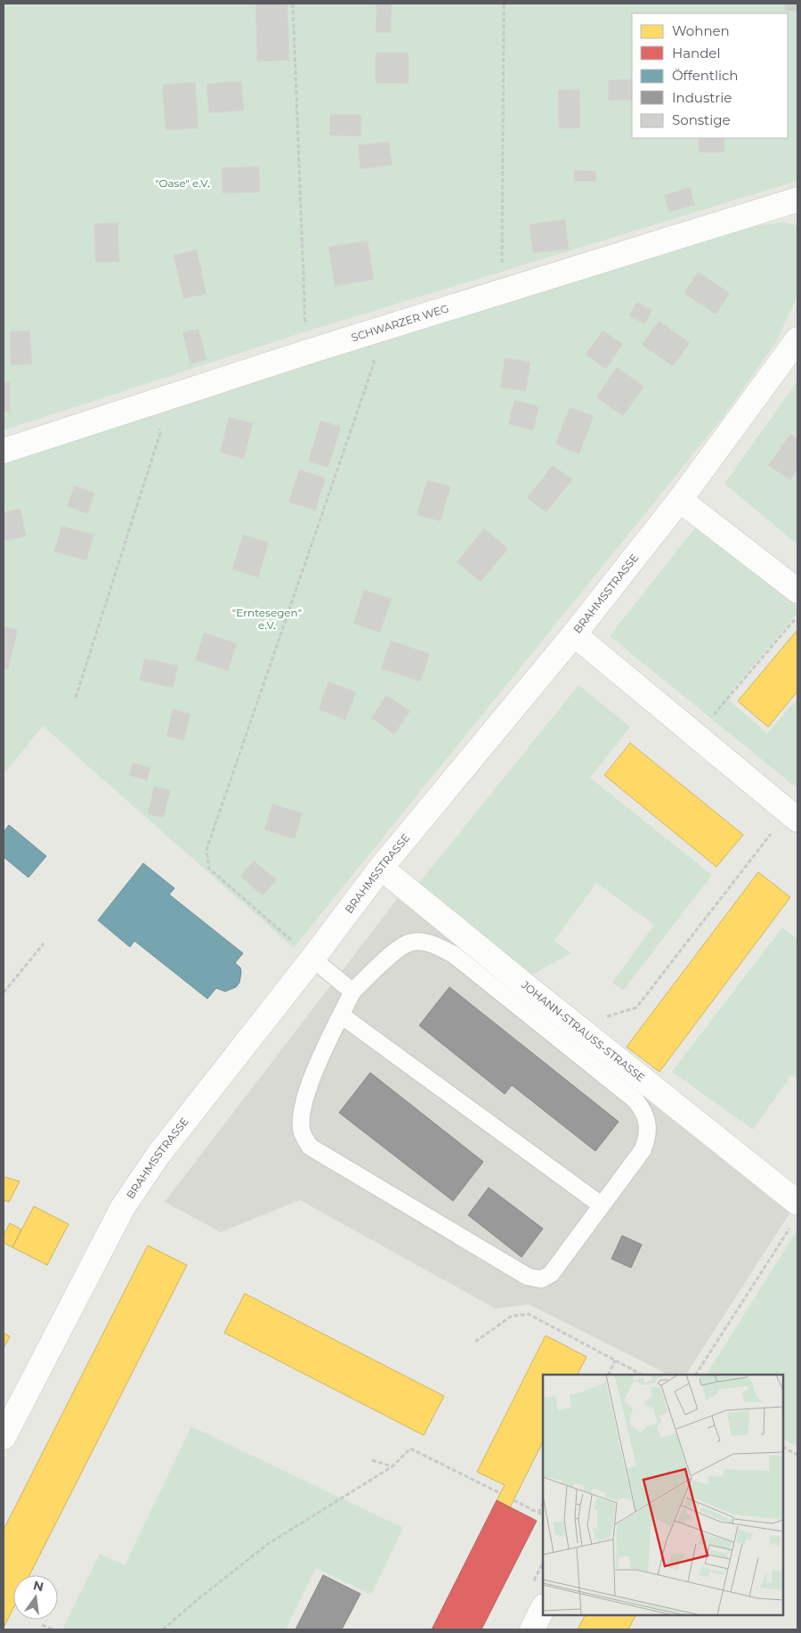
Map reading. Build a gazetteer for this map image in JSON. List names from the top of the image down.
{
  "streets": {
    "street": ["SCHWARZER WEG", "BRAHMSSTRASSE", "JOHANN-STRAUSS-STRASSE"]
  },
  "crossings": [
    ["BRAHMSSTRASSE", "JOHANN-STRAUSS-STRASSE"]
  ],
  "parks": ["\"Oase\" e.V.", "\"Erntesegen\" e.V."],
  "legend": [
    "Wohnen",
    "Handel",
    "Öffentlich",
    "Industrie",
    "Sonstige"
  ],
  "north": "top"
}
